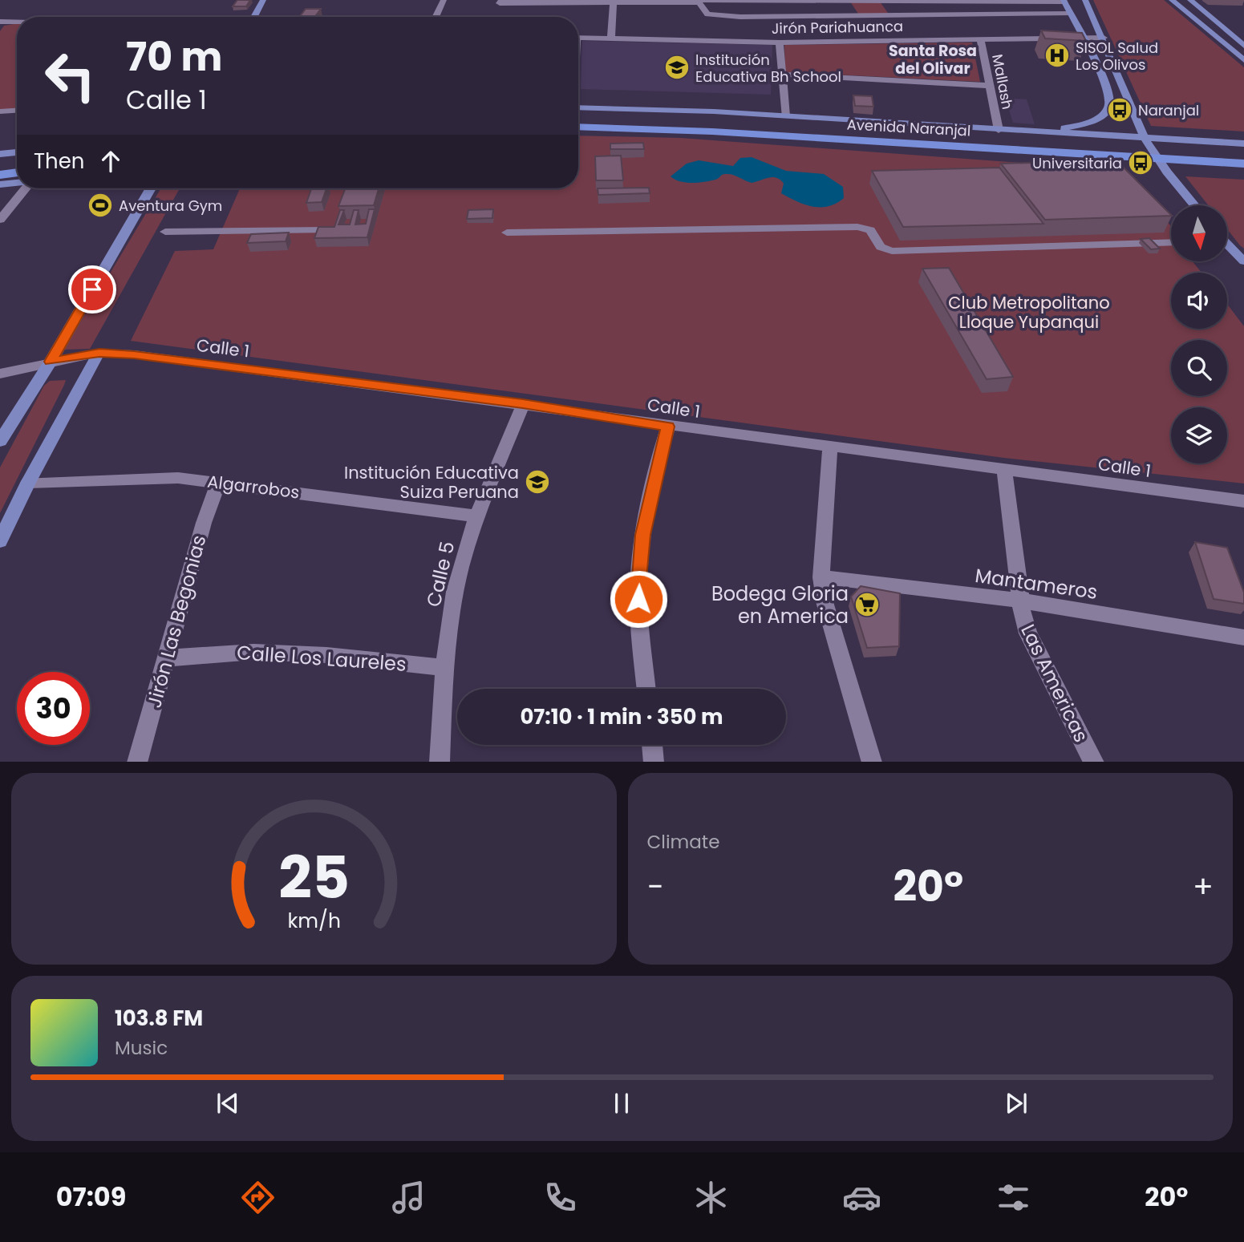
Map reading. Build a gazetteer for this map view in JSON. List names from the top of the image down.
{
  "streets": {
    "highway": ["Avenida Naranjal"],
    "street": [
      "Jirón Pariahuanca",
      "Mallash",
      "Calle 1",
      "Algarrobos",
      "Calle 5",
      "Mantameros",
      "Jirón Las Begonias",
      "Calle Los Laureles",
      "Las Americas"
    ]
  },
  "crossings": [
    ["Jirón Pariahuanca", "Mallash"],
    ["Mallash", "Avenida Naranjal"],
    ["Calle 1", "Calle 5"],
    ["Calle 1", "Las Americas"],
    ["Algarrobos", "Calle 5"],
    ["Algarrobos", "Jirón Las Begonias"],
    ["Calle 5", "Calle Los Laureles"],
    ["Mantameros", "Las Americas"],
    ["Jirón Las Begonias", "Calle Los Laureles"]
  ],
  "districts": ["Santa Rosa del Olivar"],
  "parks": ["Club Metropolitano Lloque Yupanqui"],
  "places": {
    "hospital": ["SISOL Salud Los Olivos"],
    "school or university": ["Institución Educativa Bh School", "Institución Educativa Suiza Peruana"],
    "bus stop": ["Naranjal", "Universitaria"],
    "sports": ["Aventura Gym"],
    "supermarket": ["Bodega Gloria en America"]
  },
  "north": "bottom",
  "page": {
    "turn": ["70 m", "Calle 1"],
    "then": "Then",
    "limit": "30",
    "trip": "07:10 · 1 min · 350 m",
    "tile": "Climate",
    "heat": ["−", "20°", "+"],
    "song": ["103.8 FM", "Music"],
    "tabs": ["07:09", "20°"],
    "gauge": ["25", "km/h"]
  }
}
